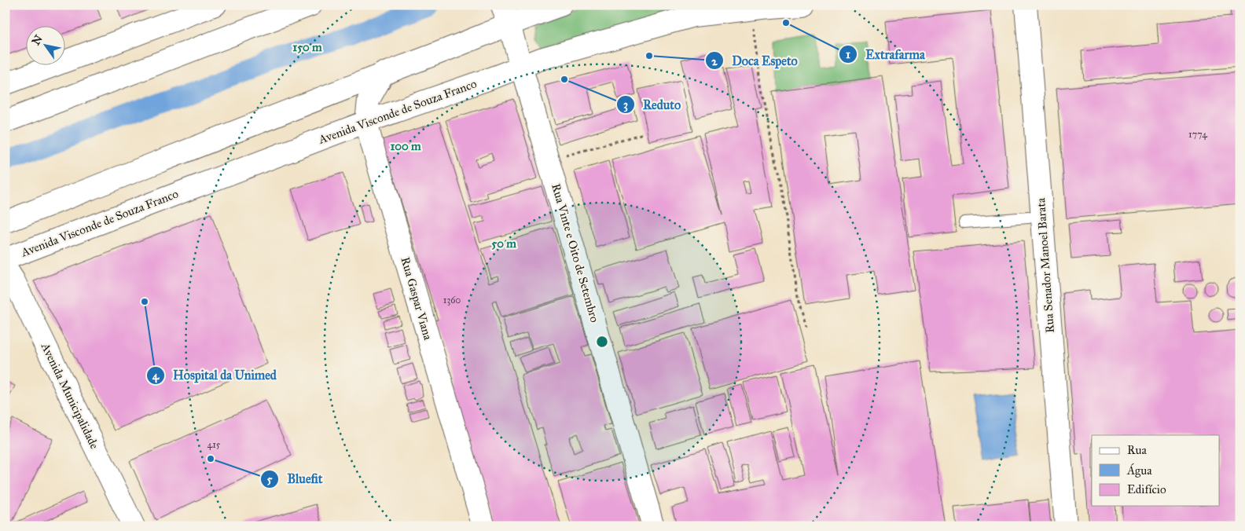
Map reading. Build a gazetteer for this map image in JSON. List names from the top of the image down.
{
  "streets": {
    "main road": [
      "Avenida Visconde de Souza Franco",
      "Rua Vinte e Oito de Setembro",
      "Rua Senador Manoel Barata",
      "Rua Gaspar Viana",
      "Avenida Municipalidade"
    ]
  },
  "crossings": [
    ["Avenida Visconde de Souza Franco", "Rua Vinte e Oito de Setembro"],
    ["Avenida Visconde de Souza Franco", "Rua Gaspar Viana"]
  ],
  "places": [
    "Extrafarma",
    "Doca Espeto",
    "Reduto",
    "Hospital da Unimed",
    "Bluefit"
  ],
  "house_numbers": ["1774", "1360", "415"],
  "legend": ["Rua", "Água", "Edifício"],
  "north": "top left",
  "rings": ["150 m", "100 m", "50 m"]
}
